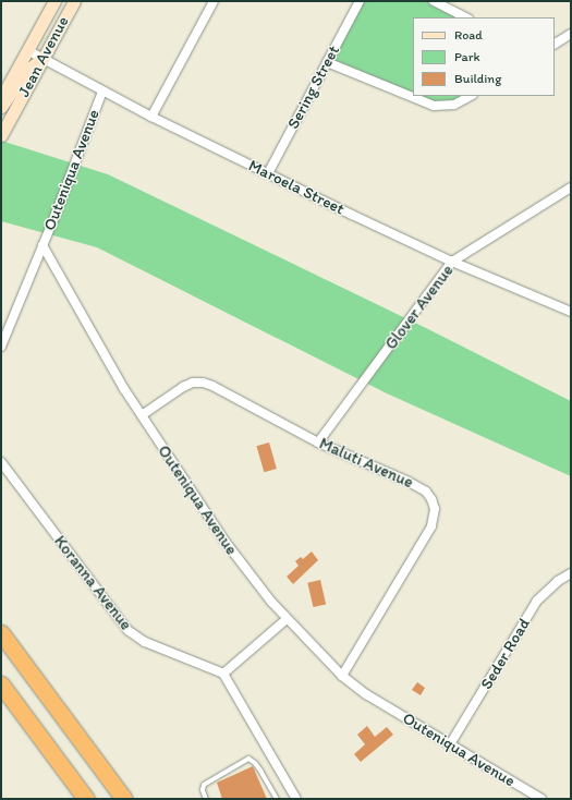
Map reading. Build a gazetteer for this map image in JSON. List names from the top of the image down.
{
  "streets": {
    "main road": ["Jean Avenue"],
    "street": [
      "Sering Street",
      "Outeniqua Avenue",
      "Maroela Street",
      "Glover Avenue",
      "Maluti Avenue",
      "Koranna Avenue",
      "Seder Road"
    ]
  },
  "crossings": [
    ["Jean Avenue", "Maroela Street"],
    ["Sering Street", "Maroela Street"],
    ["Outeniqua Avenue", "Maroela Street"],
    ["Outeniqua Avenue", "Maluti Avenue"],
    ["Outeniqua Avenue", "Seder Road"],
    ["Maroela Street", "Glover Avenue"],
    ["Glover Avenue", "Maluti Avenue"]
  ],
  "legend": ["Road", "Park", "Building"]
}
